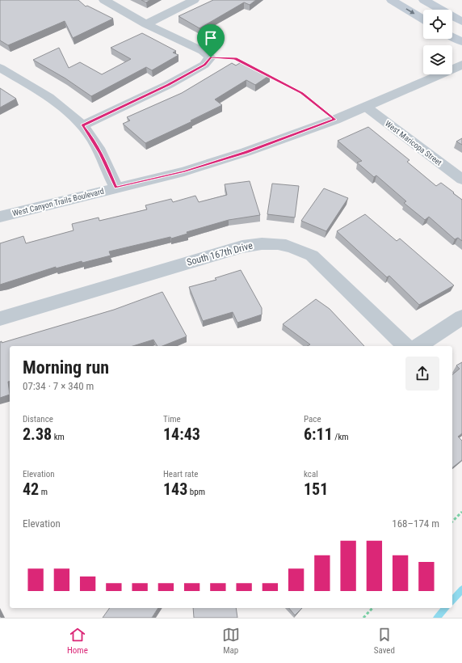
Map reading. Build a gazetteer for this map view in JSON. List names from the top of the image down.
{
  "streets": {
    "street": ["West Maricopa Street", "West Canyon Trails Boulevard", "South 167th Drive"]
  },
  "crossings": [
    ["West Maricopa Street", "West Canyon Trails Boulevard"]
  ],
  "page": {
    "heading": ["Morning run", "07:34 · 7 × 340 m"],
    "stats": [
      ["Distance", "2.38 km"],
      ["Time", "14:43"],
      ["Pace", "6:11 /km"],
      ["Elevation", "42 m"],
      ["Heart rate", "143 bpm"],
      ["kcal", "151"]
    ],
    "chart": ["Elevation", "168–174 m"],
    "tabs": ["Home", "Map", "Saved"]
  }
}
